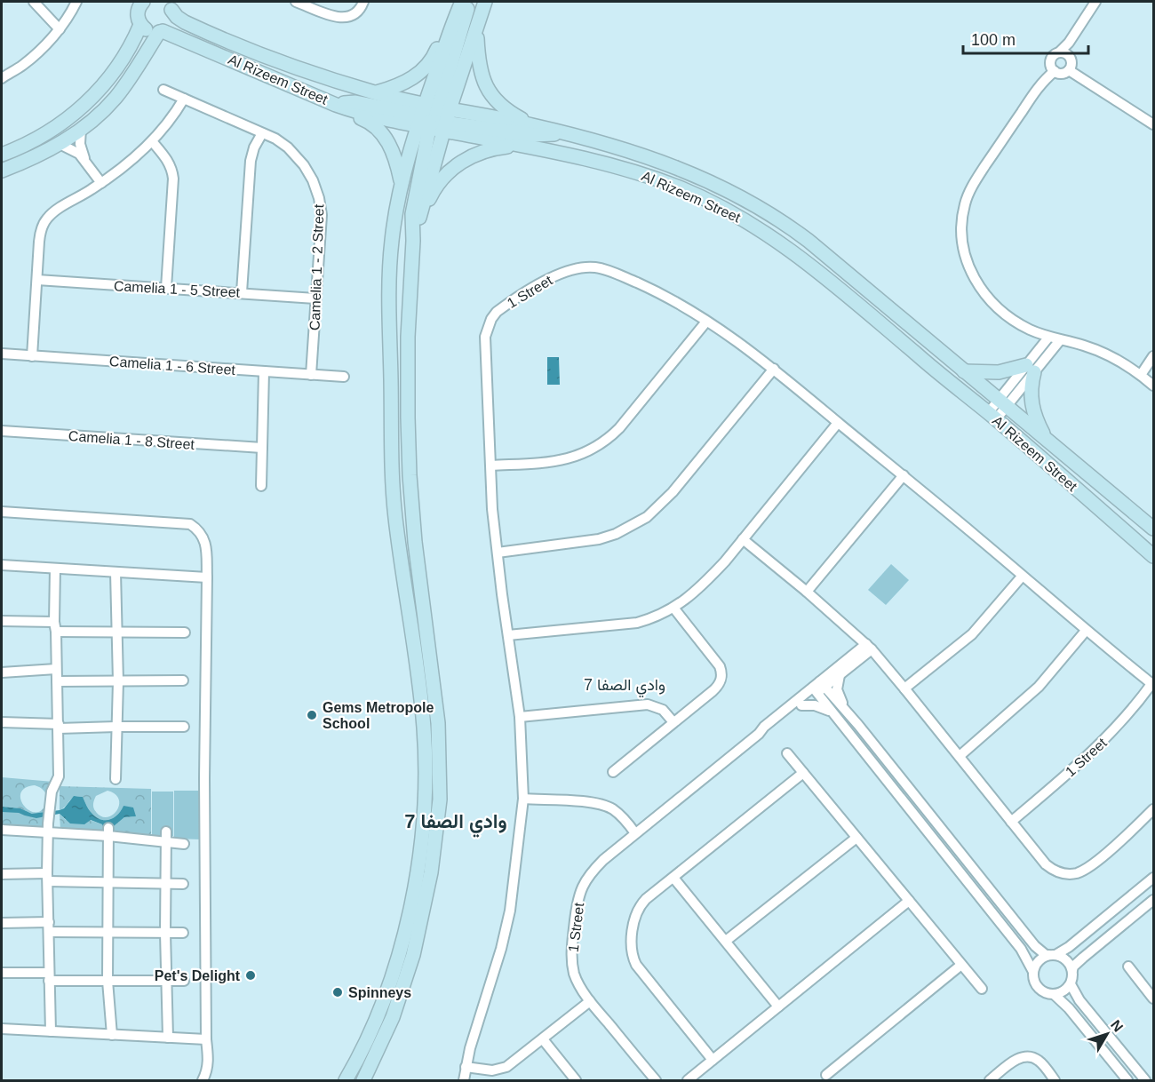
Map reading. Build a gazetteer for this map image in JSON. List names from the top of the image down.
{
  "streets": {
    "street": [
      "Al Rizeem Street",
      "Camelia 1 - 2 Street",
      "Camelia 1 - 5 Street",
      "1 Street",
      "Camelia 1 - 6 Street",
      "Camelia 1 - 8 Street"
    ]
  },
  "crossings": [
    ["Camelia 1 - 2 Street", "Camelia 1 - 5 Street"],
    ["Camelia 1 - 2 Street", "Camelia 1 - 6 Street"]
  ],
  "districts": ["وادي الصفا 7", "وادي الصفا 7"],
  "places": ["Gems Metropole School", "Pet's Delight", "Spinneys"],
  "scale_bar": "100 m",
  "north": "top right"
}
